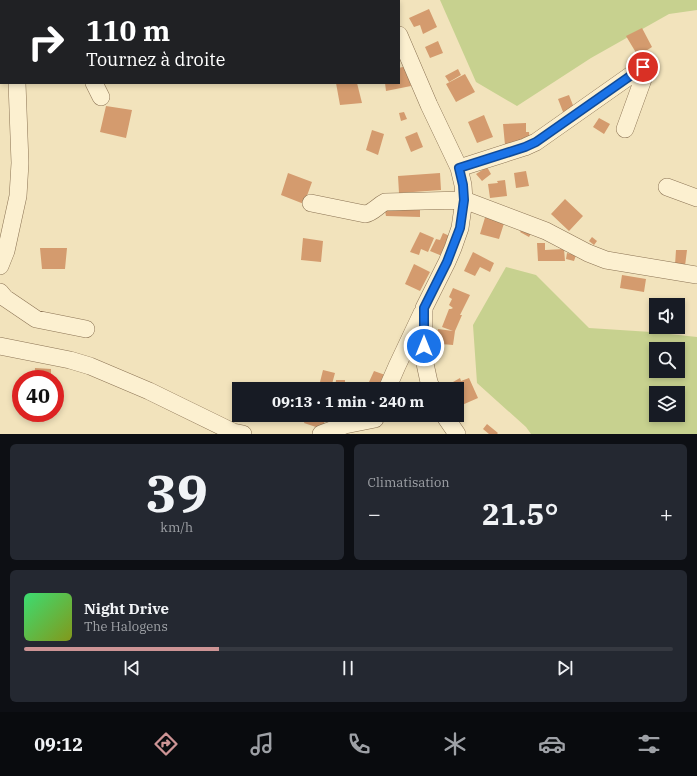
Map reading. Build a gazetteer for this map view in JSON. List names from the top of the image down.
{
  "page": {
    "turn": ["110 m", "Tournez à droite"],
    "limit": "40",
    "trip": "09:13 · 1 min · 240 m",
    "tile": [
      ["39", "km/h"],
      "Climatisation"
    ],
    "heat": ["−", "21.5°", "+"],
    "song": ["Night Drive", "The Halogens"],
    "tabs": "09:12"
  }
}
